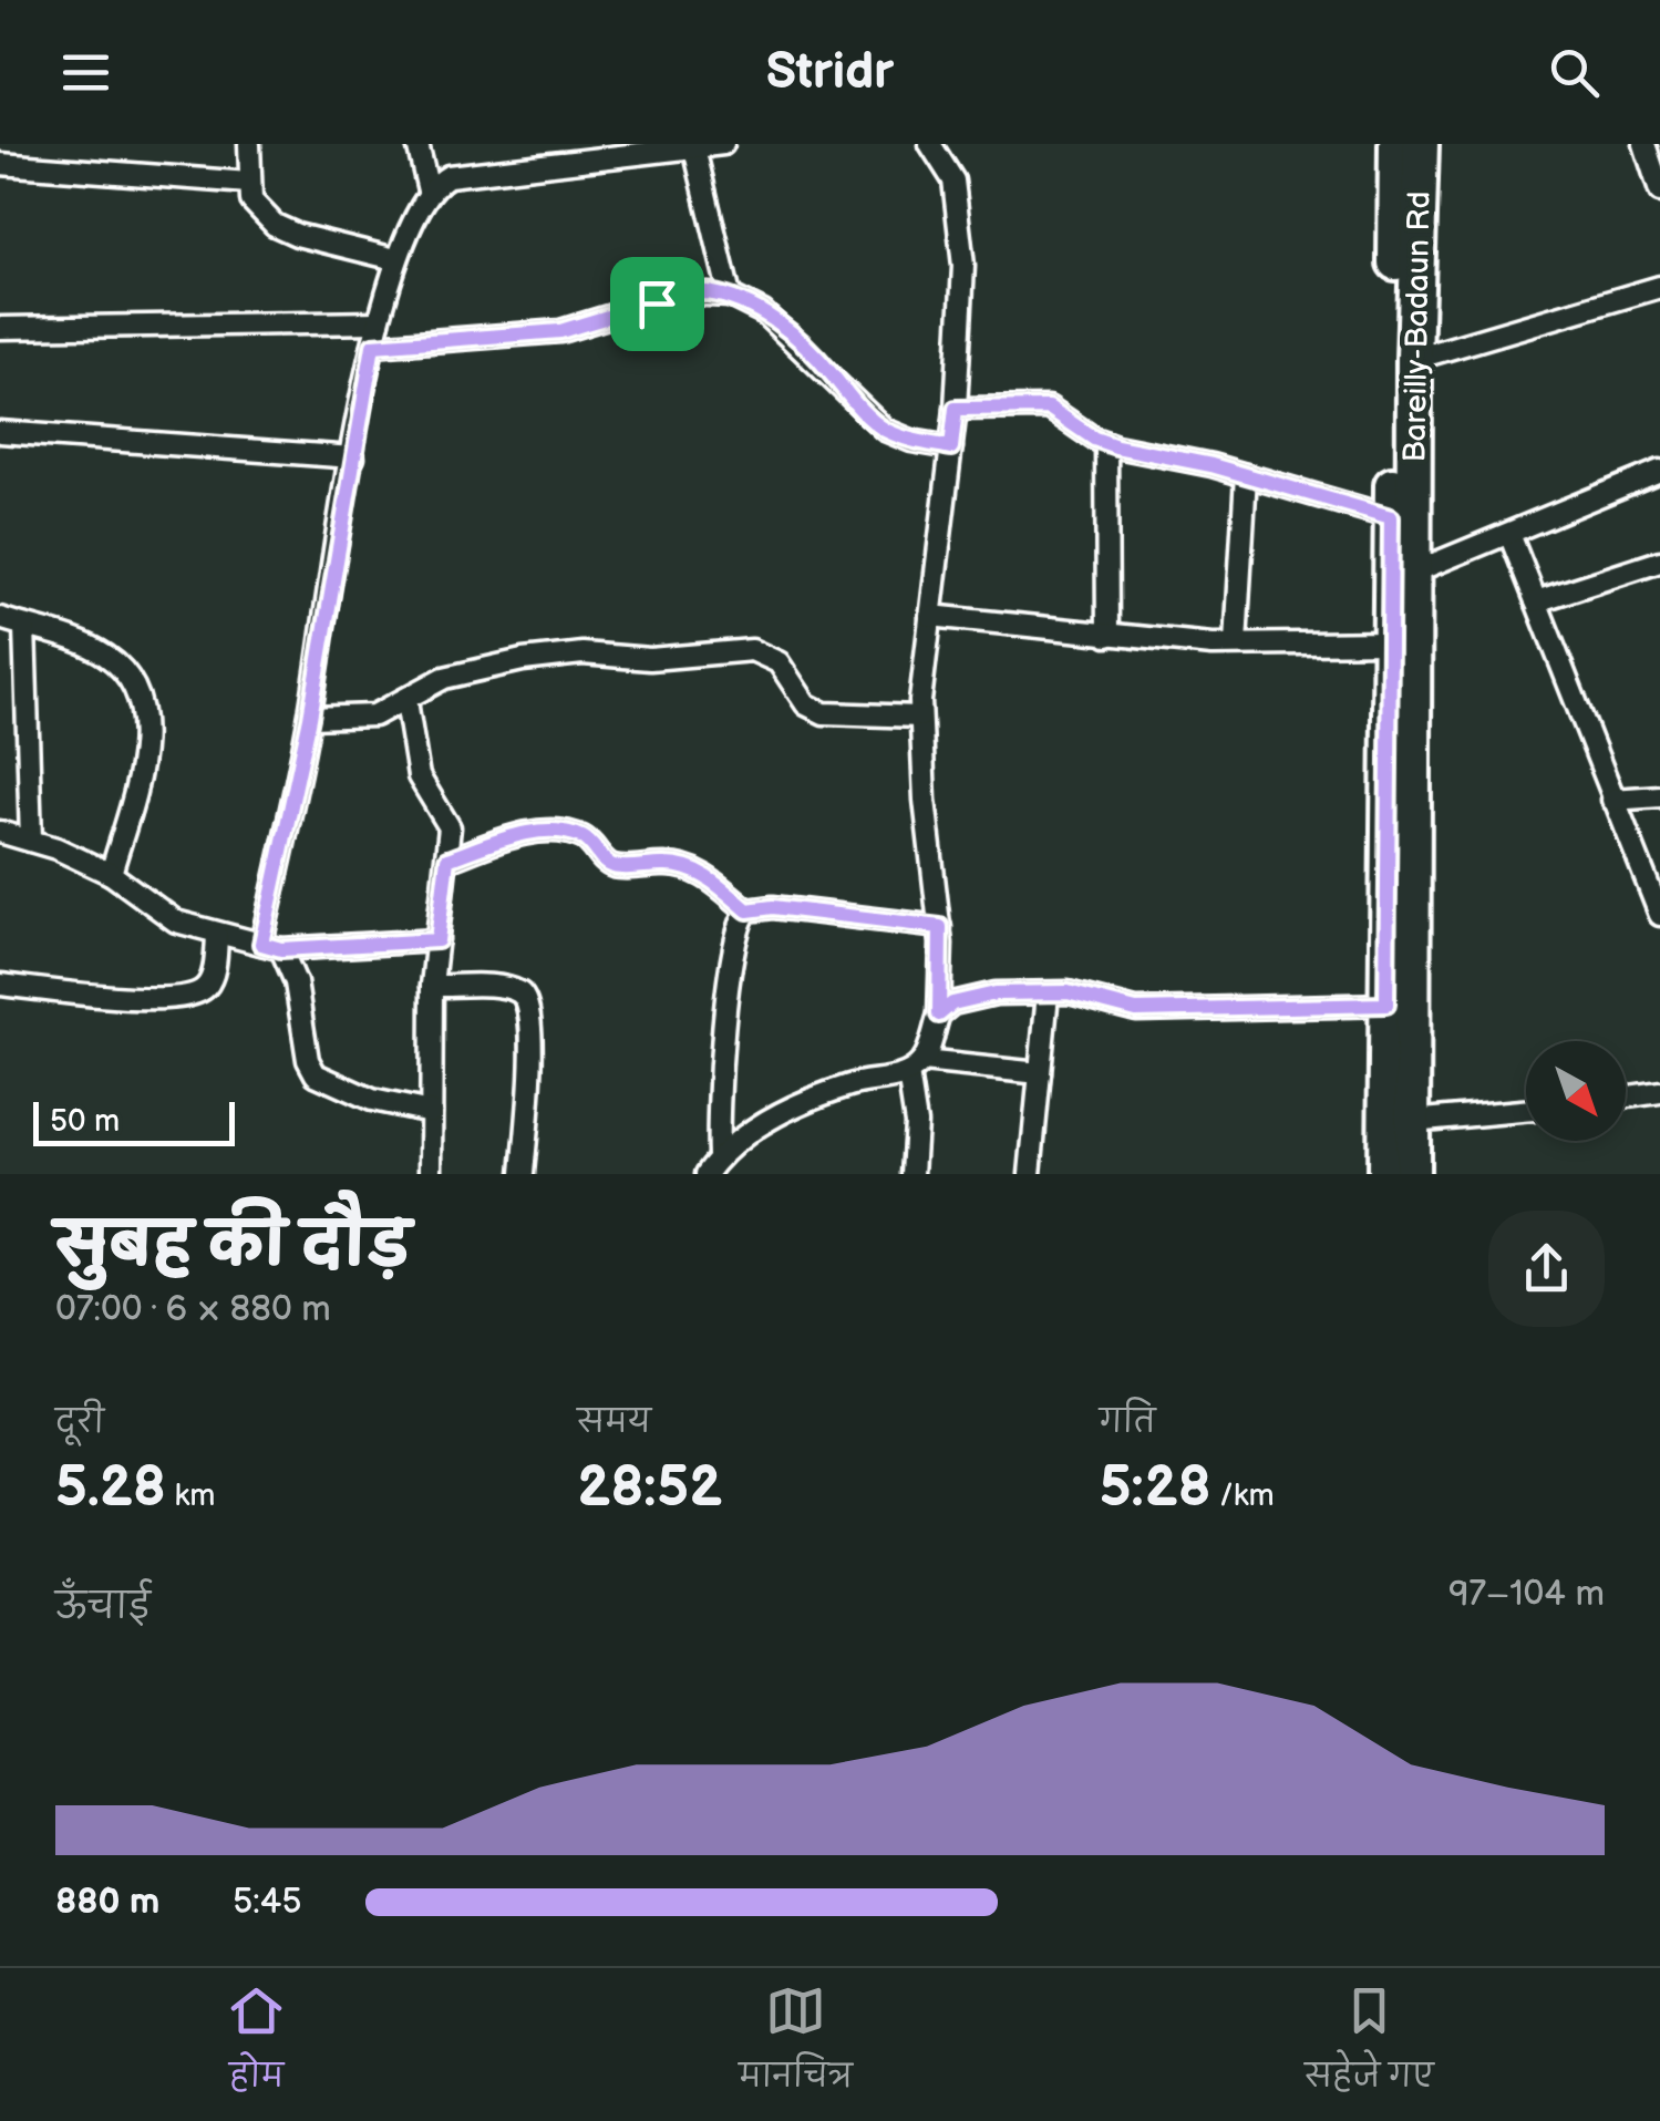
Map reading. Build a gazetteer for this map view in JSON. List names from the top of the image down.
{
  "streets": {
    "main road": ["Bareilly-Badaun Rd"]
  },
  "scale_bar": "50 m",
  "north": "bottom right",
  "page": {
    "header": "Stridr",
    "scale": "50 m",
    "heading": ["सुबह की दौड़", "07:00 · 6 × 880 m"],
    "stats": [
      ["दूरी", "5.28 km"],
      ["समय", "28:52"],
      ["गति", "5:28 /km"]
    ],
    "chart": ["ऊँचाई", "97–104 m"],
    "list": [
      {
        "name": "880 m",
        "note": "5:45"
      }
    ],
    "tabs": ["होम", "मानचित्र", "सहेजे गए"]
  }
}
